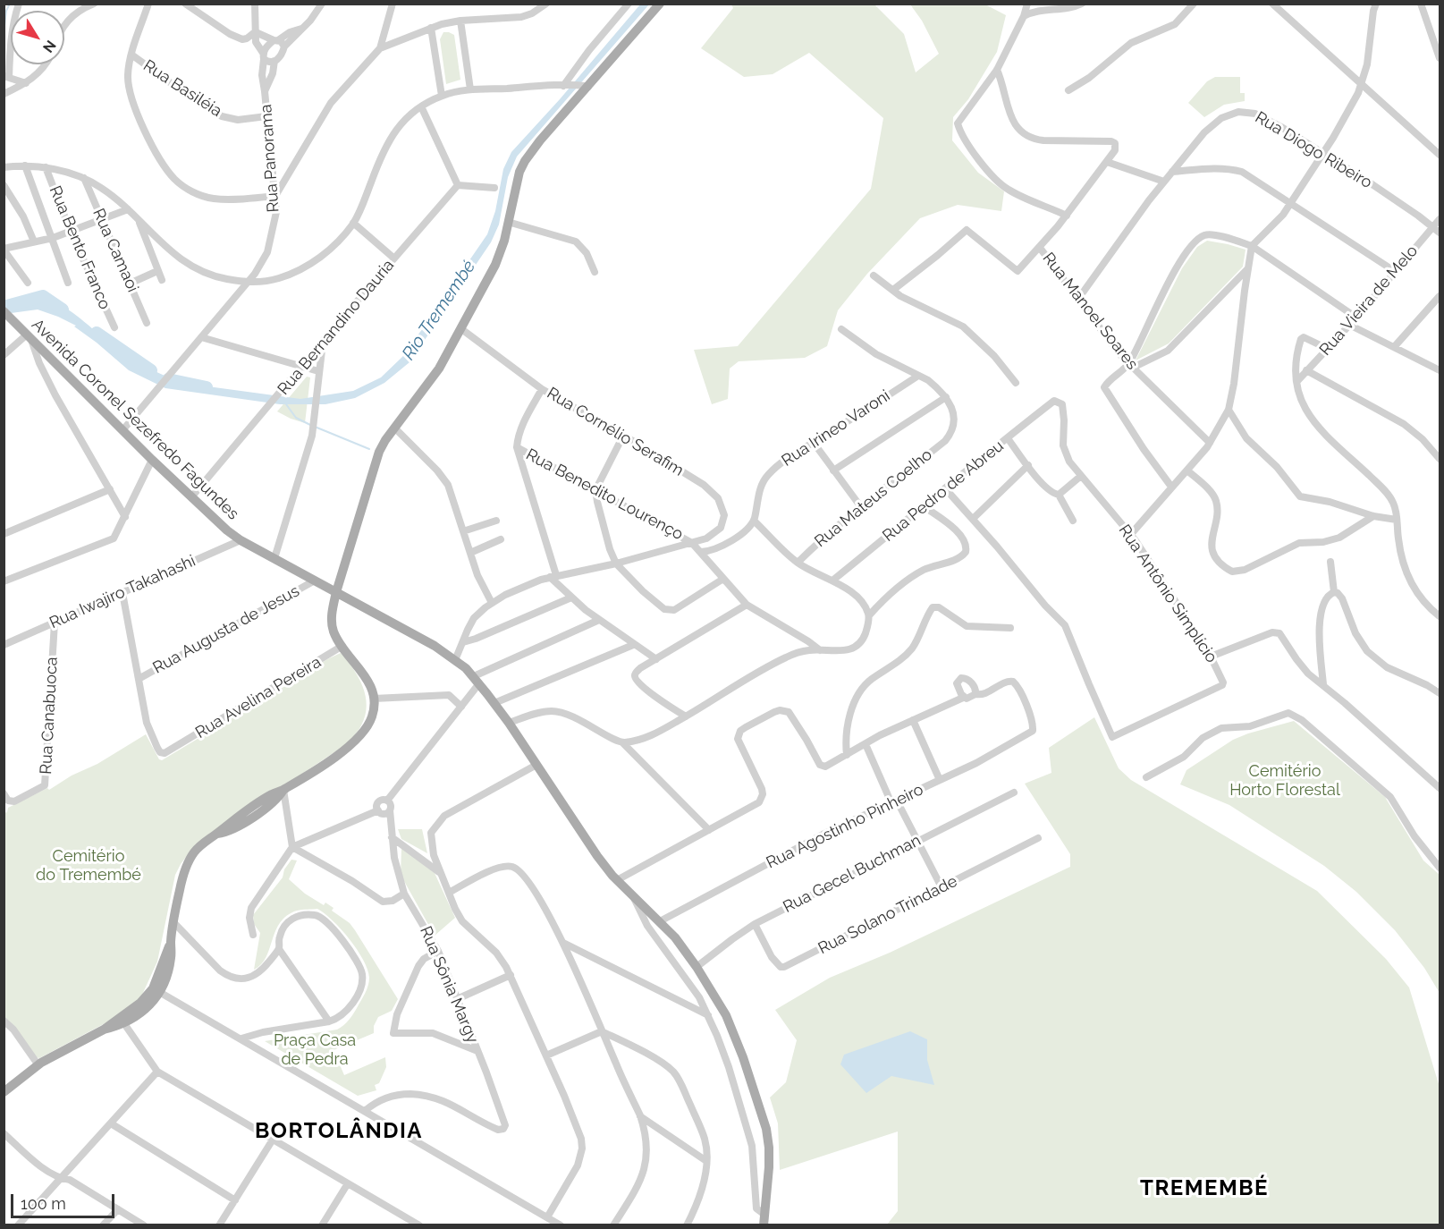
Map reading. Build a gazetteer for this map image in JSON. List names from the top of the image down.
{
  "streets": {
    "main road": ["Avenida Coronel Sezefredo Fagundes"],
    "street": [
      "Rua Basiléia",
      "Rua Diogo Ribeiro",
      "Rua Panorama",
      "Rua Bento Franco",
      "Rua Camaoi",
      "Rua Vieira de Melo",
      "Rua Manoel Soares",
      "Rua Bernandino Dauria",
      "Rua Irineo Varoni",
      "Rua Cornélio Serafim",
      "Rua Pedro de Abreu",
      "Rua Benedito Lourenço",
      "Rua Mateus Coelho",
      "Rua Iwajiro Takahashi",
      "Rua Antônio Simplício",
      "Rua Augusta de Jesus",
      "Rua Avelina Pereira",
      "Rua Canabuoca",
      "Rua Agostinho Pinheiro",
      "Rua Gecel Buchman",
      "Rua Solano Trindade",
      "Rua Sônia Margy"
    ]
  },
  "crossings": [
    ["Rua Basiléia", "Rua Panorama"],
    ["Rua Diogo Ribeiro", "Rua Vieira de Melo"],
    ["Rua Diogo Ribeiro", "Rua Manoel Soares"],
    ["Rua Panorama", "Avenida Coronel Sezefredo Fagundes"],
    ["Rua Bernandino Dauria", "Avenida Coronel Sezefredo Fagundes"],
    ["Avenida Coronel Sezefredo Fagundes", "Rua Cornélio Serafim"],
    ["Avenida Coronel Sezefredo Fagundes", "Rua Iwajiro Takahashi"],
    ["Avenida Coronel Sezefredo Fagundes", "Rua Augusta de Jesus"],
    ["Avenida Coronel Sezefredo Fagundes", "Rua Agostinho Pinheiro"],
    ["Avenida Coronel Sezefredo Fagundes", "Rua Gecel Buchman"],
    ["Rua Cornélio Serafim", "Rua Benedito Lourenço"],
    ["Rua Pedro de Abreu", "Rua Antônio Simplício"],
    ["Rua Iwajiro Takahashi", "Rua Canabuoca"],
    ["Rua Augusta de Jesus", "Rua Avelina Pereira"],
    ["Rua Gecel Buchman", "Rua Solano Trindade"]
  ],
  "districts": ["BORTOLÂNDIA", "TREMEMBÉ"],
  "water": ["Rio Tremembé"],
  "parks": ["Cemitério Horto Florestal", "Cemitério do Tremembé", "Praça Casa de Pedra"],
  "scale_bar": "100 m",
  "north": "bottom right"
}
